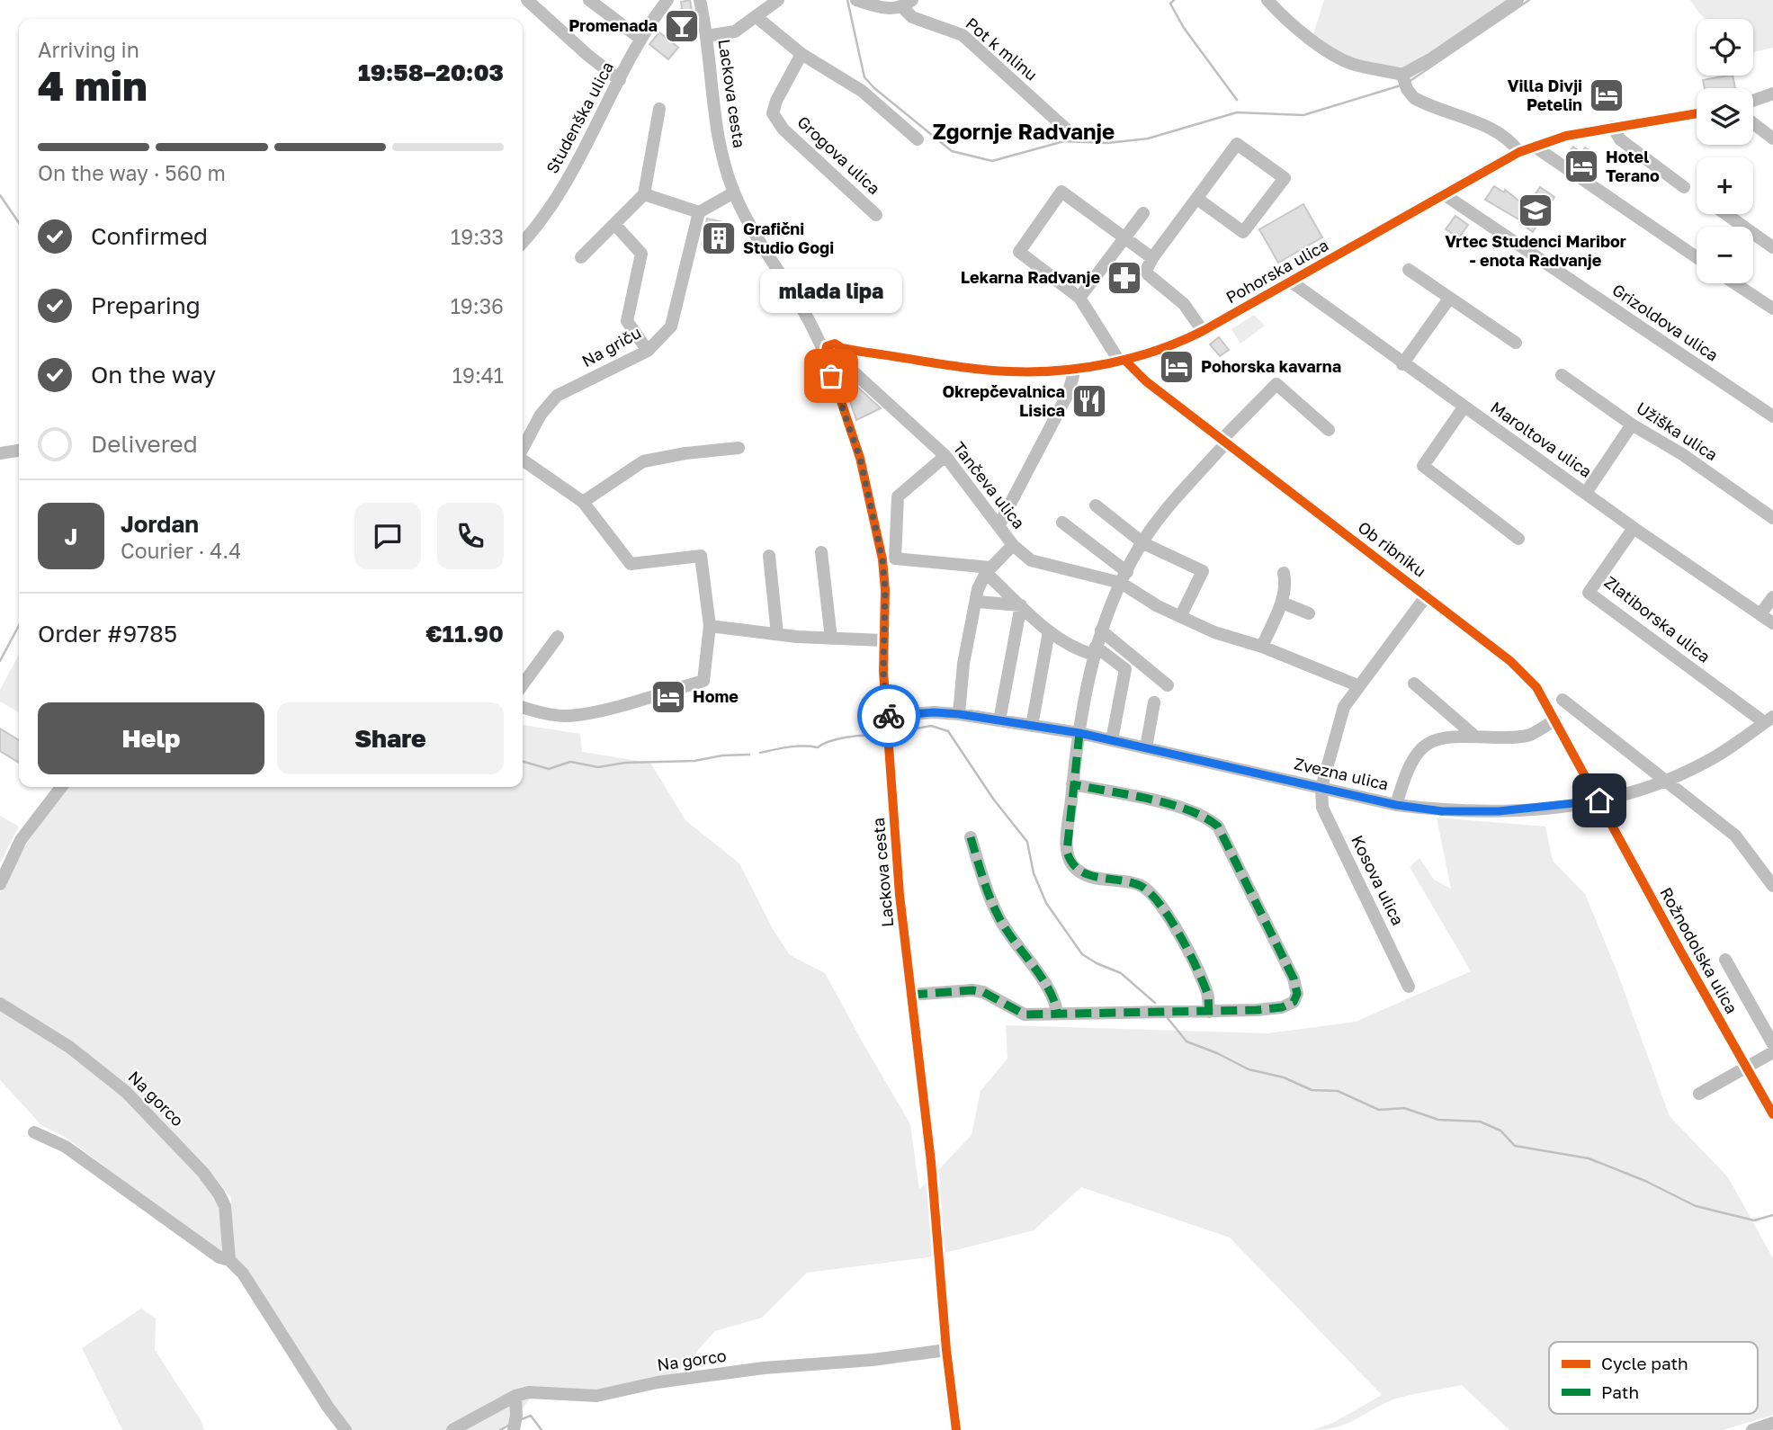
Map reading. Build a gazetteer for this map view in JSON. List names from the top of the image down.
{
  "streets": {
    "street": [
      "Pot k mlinu",
      "Lackova cesta",
      "Studenška ulica",
      "Grogova ulica",
      "Pohorska ulica",
      "Grizoldova ulica",
      "Na griču",
      "Užiška ulica",
      "Maroltova ulica",
      "Tančeva ulica",
      "Ob ribniku",
      "Zlatiborska ulica",
      "Zvezna ulica",
      "Kosova ulica",
      "Rožnodolska ulica",
      "Na gorco"
    ]
  },
  "crossings": [
    ["Lackova cesta", "Pohorska ulica"],
    ["Lackova cesta", "Zvezna ulica"],
    ["Lackova cesta", "Na gorco"],
    ["Pohorska ulica", "Grizoldova ulica"],
    ["Pohorska ulica", "Maroltova ulica"],
    ["Pohorska ulica", "Ob ribniku"],
    ["Maroltova ulica", "Zlatiborska ulica"],
    ["Ob ribniku", "Zvezna ulica"],
    ["Ob ribniku", "Rožnodolska ulica"],
    ["Zlatiborska ulica", "Zvezna ulica"],
    ["Zvezna ulica", "Kosova ulica"],
    ["Zvezna ulica", "Rožnodolska ulica"]
  ],
  "districts": ["Zgornje Radvanje"],
  "places": {
    "bar": ["Promenada"],
    "hotel": [
      "Villa Divji Petelin",
      "Hotel Terano",
      "Pohorska kavarna",
      "Home"
    ],
    "school or university": ["Vrtec Studenci Maribor - enota Radvanje"],
    "building": ["Grafični Studio Gogi"],
    "pharmacy": ["Lekarna Radvanje"],
    "other": ["mlada lipa"],
    "restaurant": ["Okrepčevalnica Lisica"]
  },
  "legend": ["Cycle path", "Path"],
  "page": {
    "map_buttons": ["+", "−"],
    "heading": ["4 min", "Arriving in", "19:58–20:03"],
    "panel": [
      "Jordan",
      "Courier · 4.4",
      "Order #9785",
      "€11.90"
    ],
    "bar": "On the way · 560 m",
    "list": [
      ["Confirmed", "19:33"],
      ["Preparing", "19:36"],
      ["On the way", "19:41"],
      "Delivered"
    ],
    "bubble": "mlada lipa",
    "round": "J",
    "buttons": ["Help", "Share"]
  }
}
